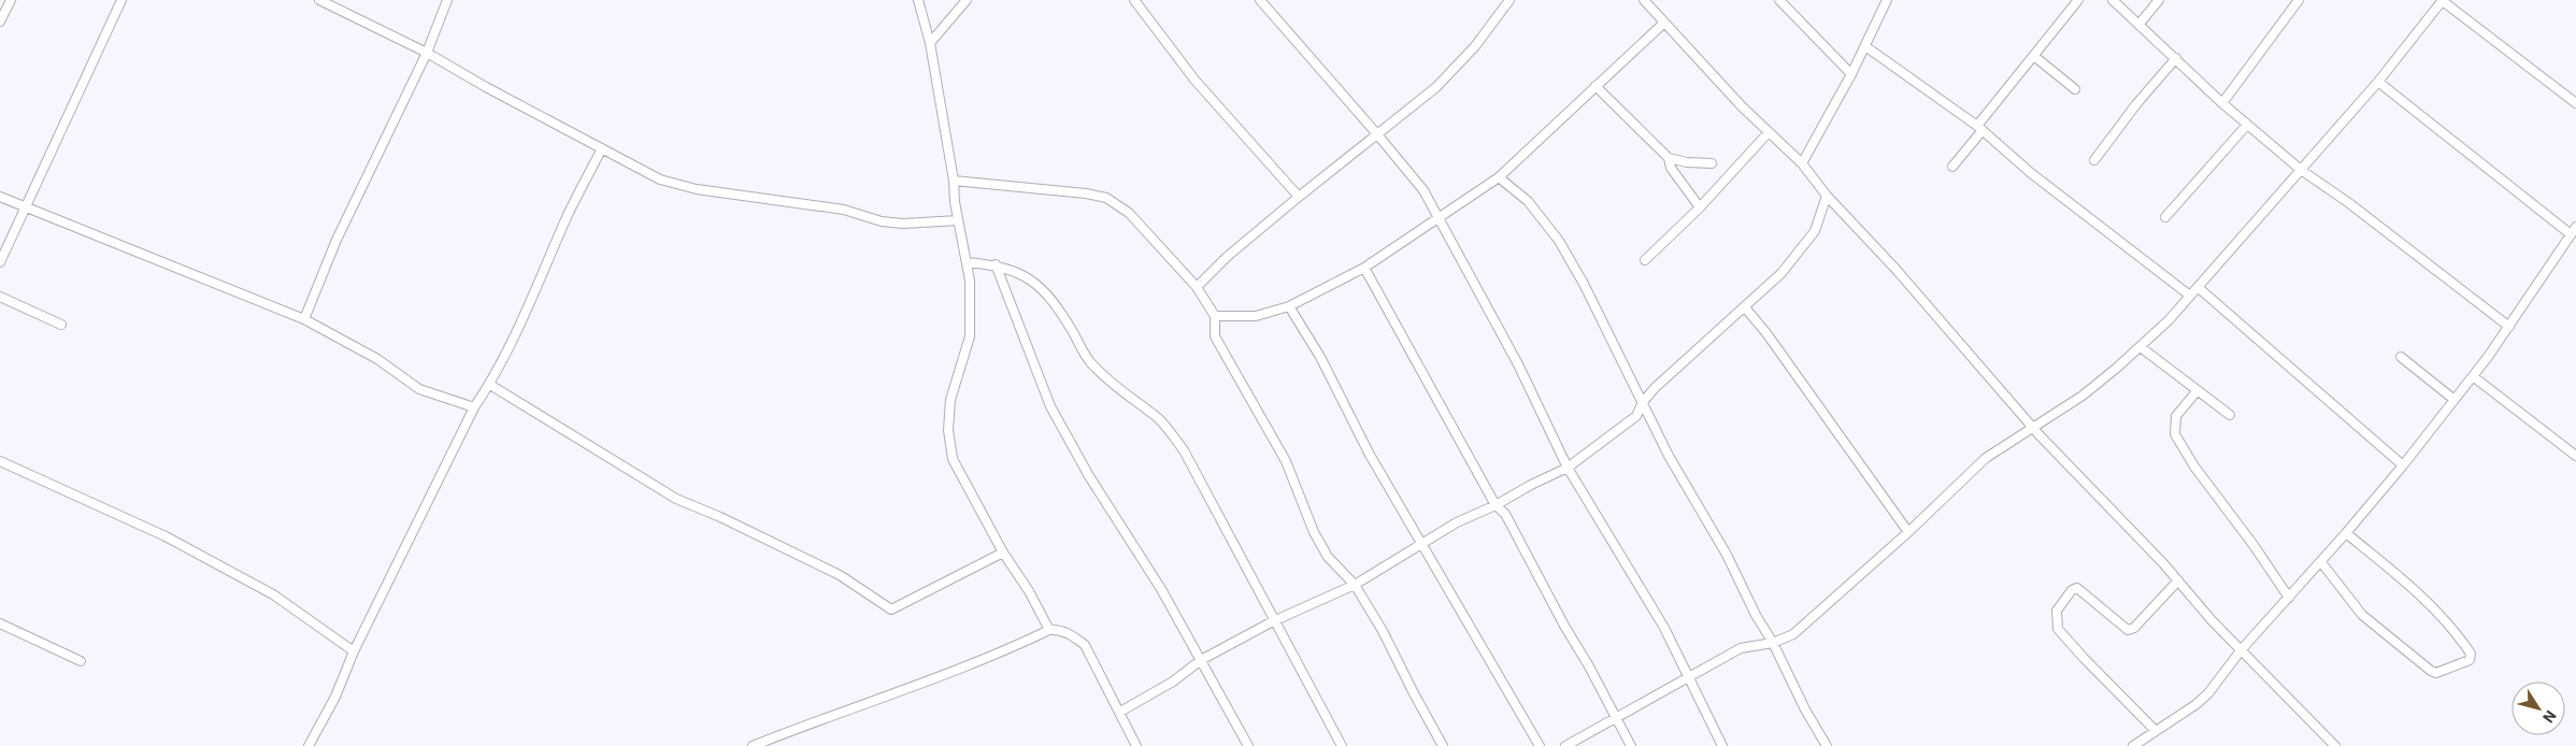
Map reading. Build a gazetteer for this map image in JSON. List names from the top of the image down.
{
  "north": "bottom right"
}
